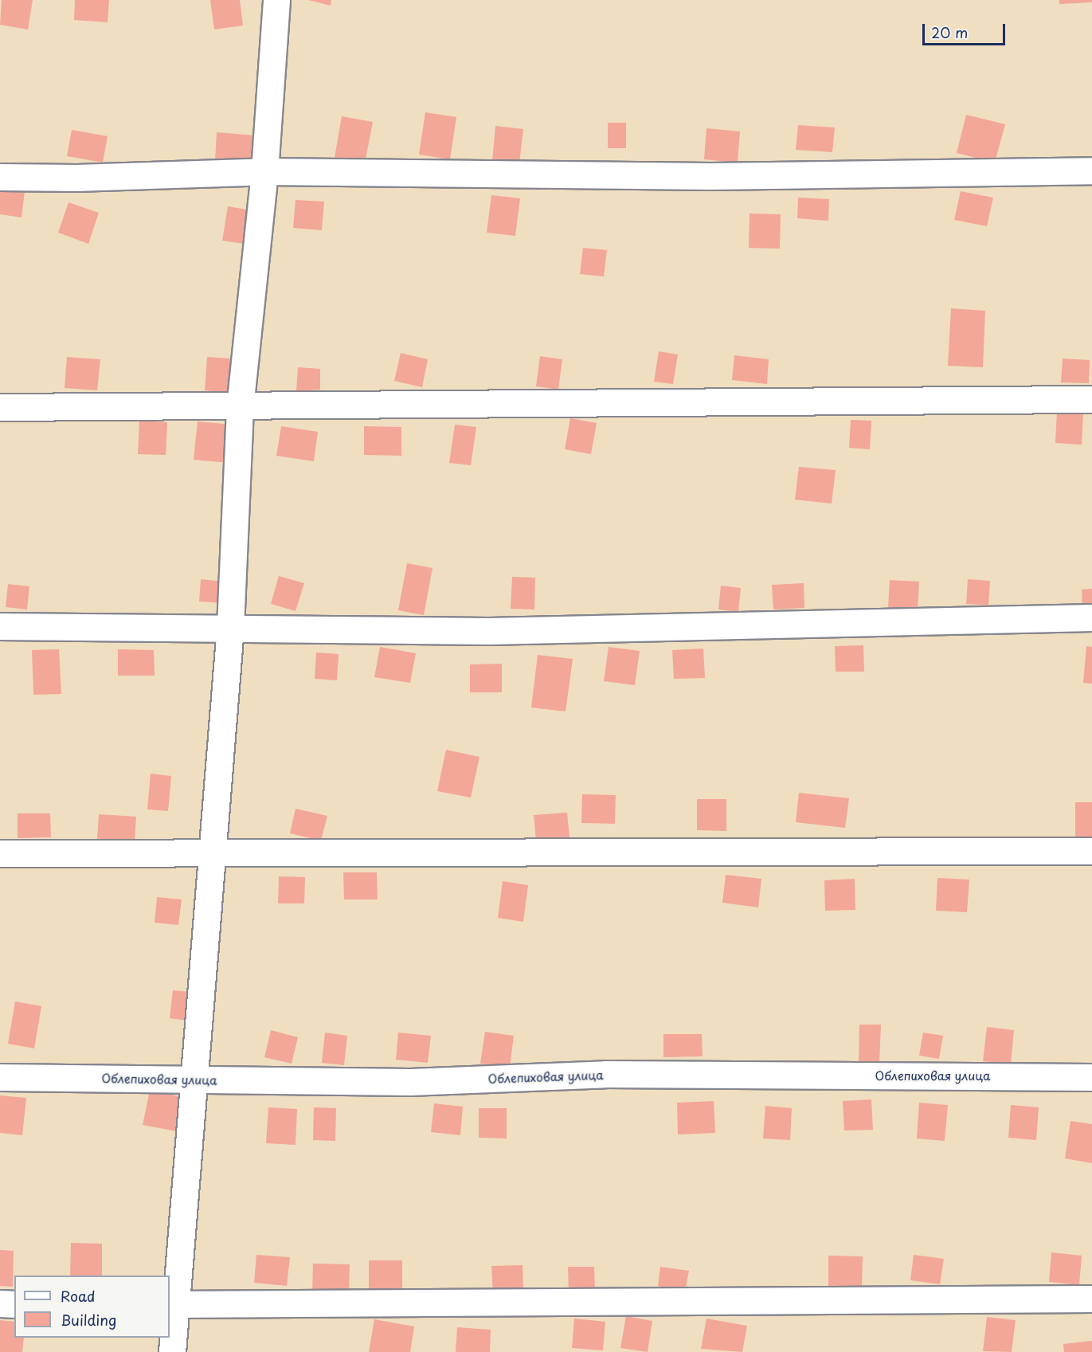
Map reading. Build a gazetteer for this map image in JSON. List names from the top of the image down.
{
  "streets": {
    "street": ["Облепиховая улица"]
  },
  "legend": ["Road", "Building"],
  "scale_bar": "20 m"
}
